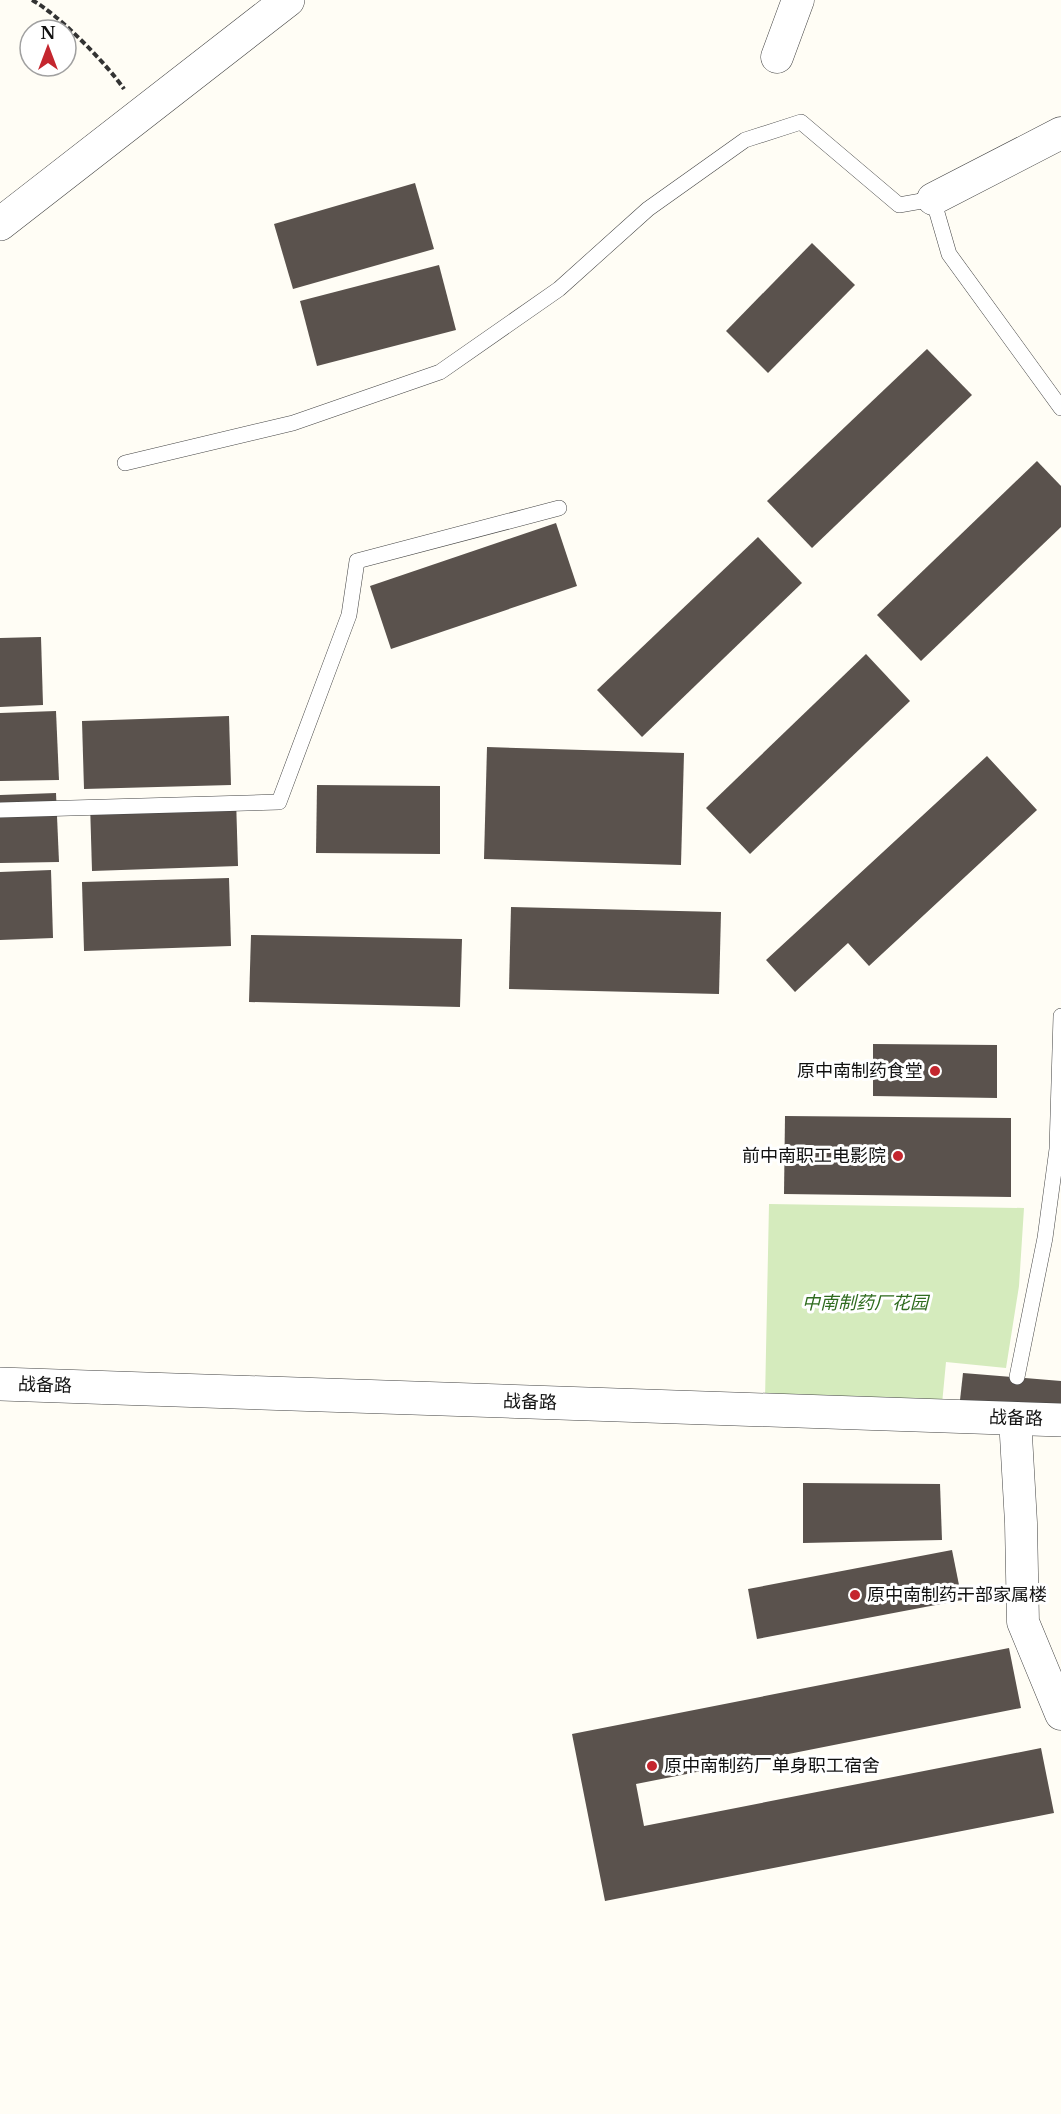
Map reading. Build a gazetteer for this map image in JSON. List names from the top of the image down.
{
  "streets": {
    "street": ["战备路"]
  },
  "parks": ["中南制药厂花园"],
  "places": [
    "原中南制药食堂",
    "前中南职工电影院",
    "原中南制药干部家属楼",
    "原中南制药厂单身职工宿舍"
  ],
  "north": "top"
}
